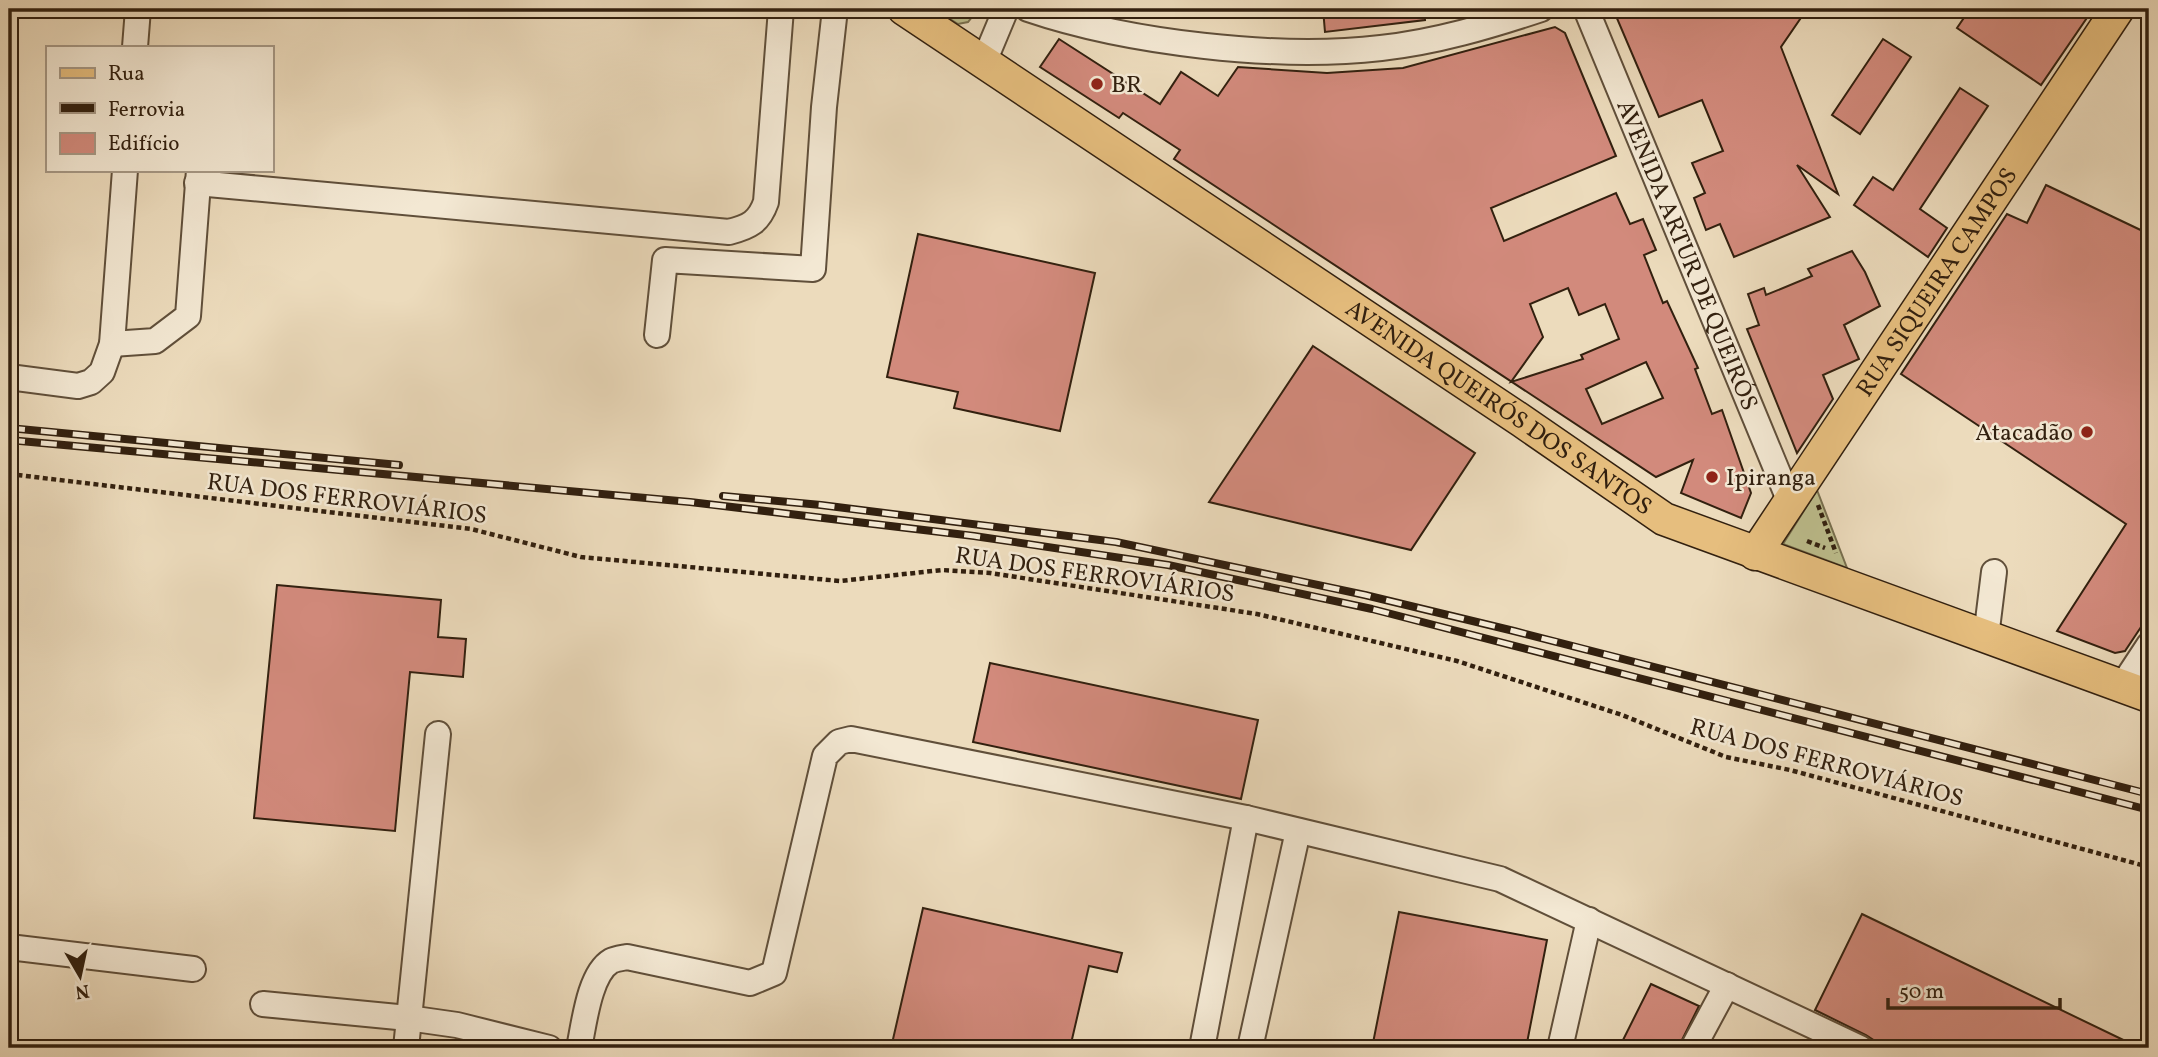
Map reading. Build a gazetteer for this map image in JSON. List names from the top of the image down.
{
  "streets": {
    "main road": ["RUA SIQUEIRA CAMPOS", "AVENIDA QUEIRÓS DOS SANTOS"],
    "street": ["AVENIDA ARTUR DE QUEIRÓS"],
    "path": ["RUA DOS FERROVIÁRIOS"]
  },
  "crossings": [
    ["AVENIDA ARTUR DE QUEIRÓS", "RUA SIQUEIRA CAMPOS"],
    ["RUA SIQUEIRA CAMPOS", "AVENIDA QUEIRÓS DOS SANTOS"]
  ],
  "places": ["BR", "Atacadão", "Ipiranga"],
  "legend": ["Rua", "Ferrovia", "Edifício"],
  "scale_bar": "50 m",
  "north": "bottom"
}
